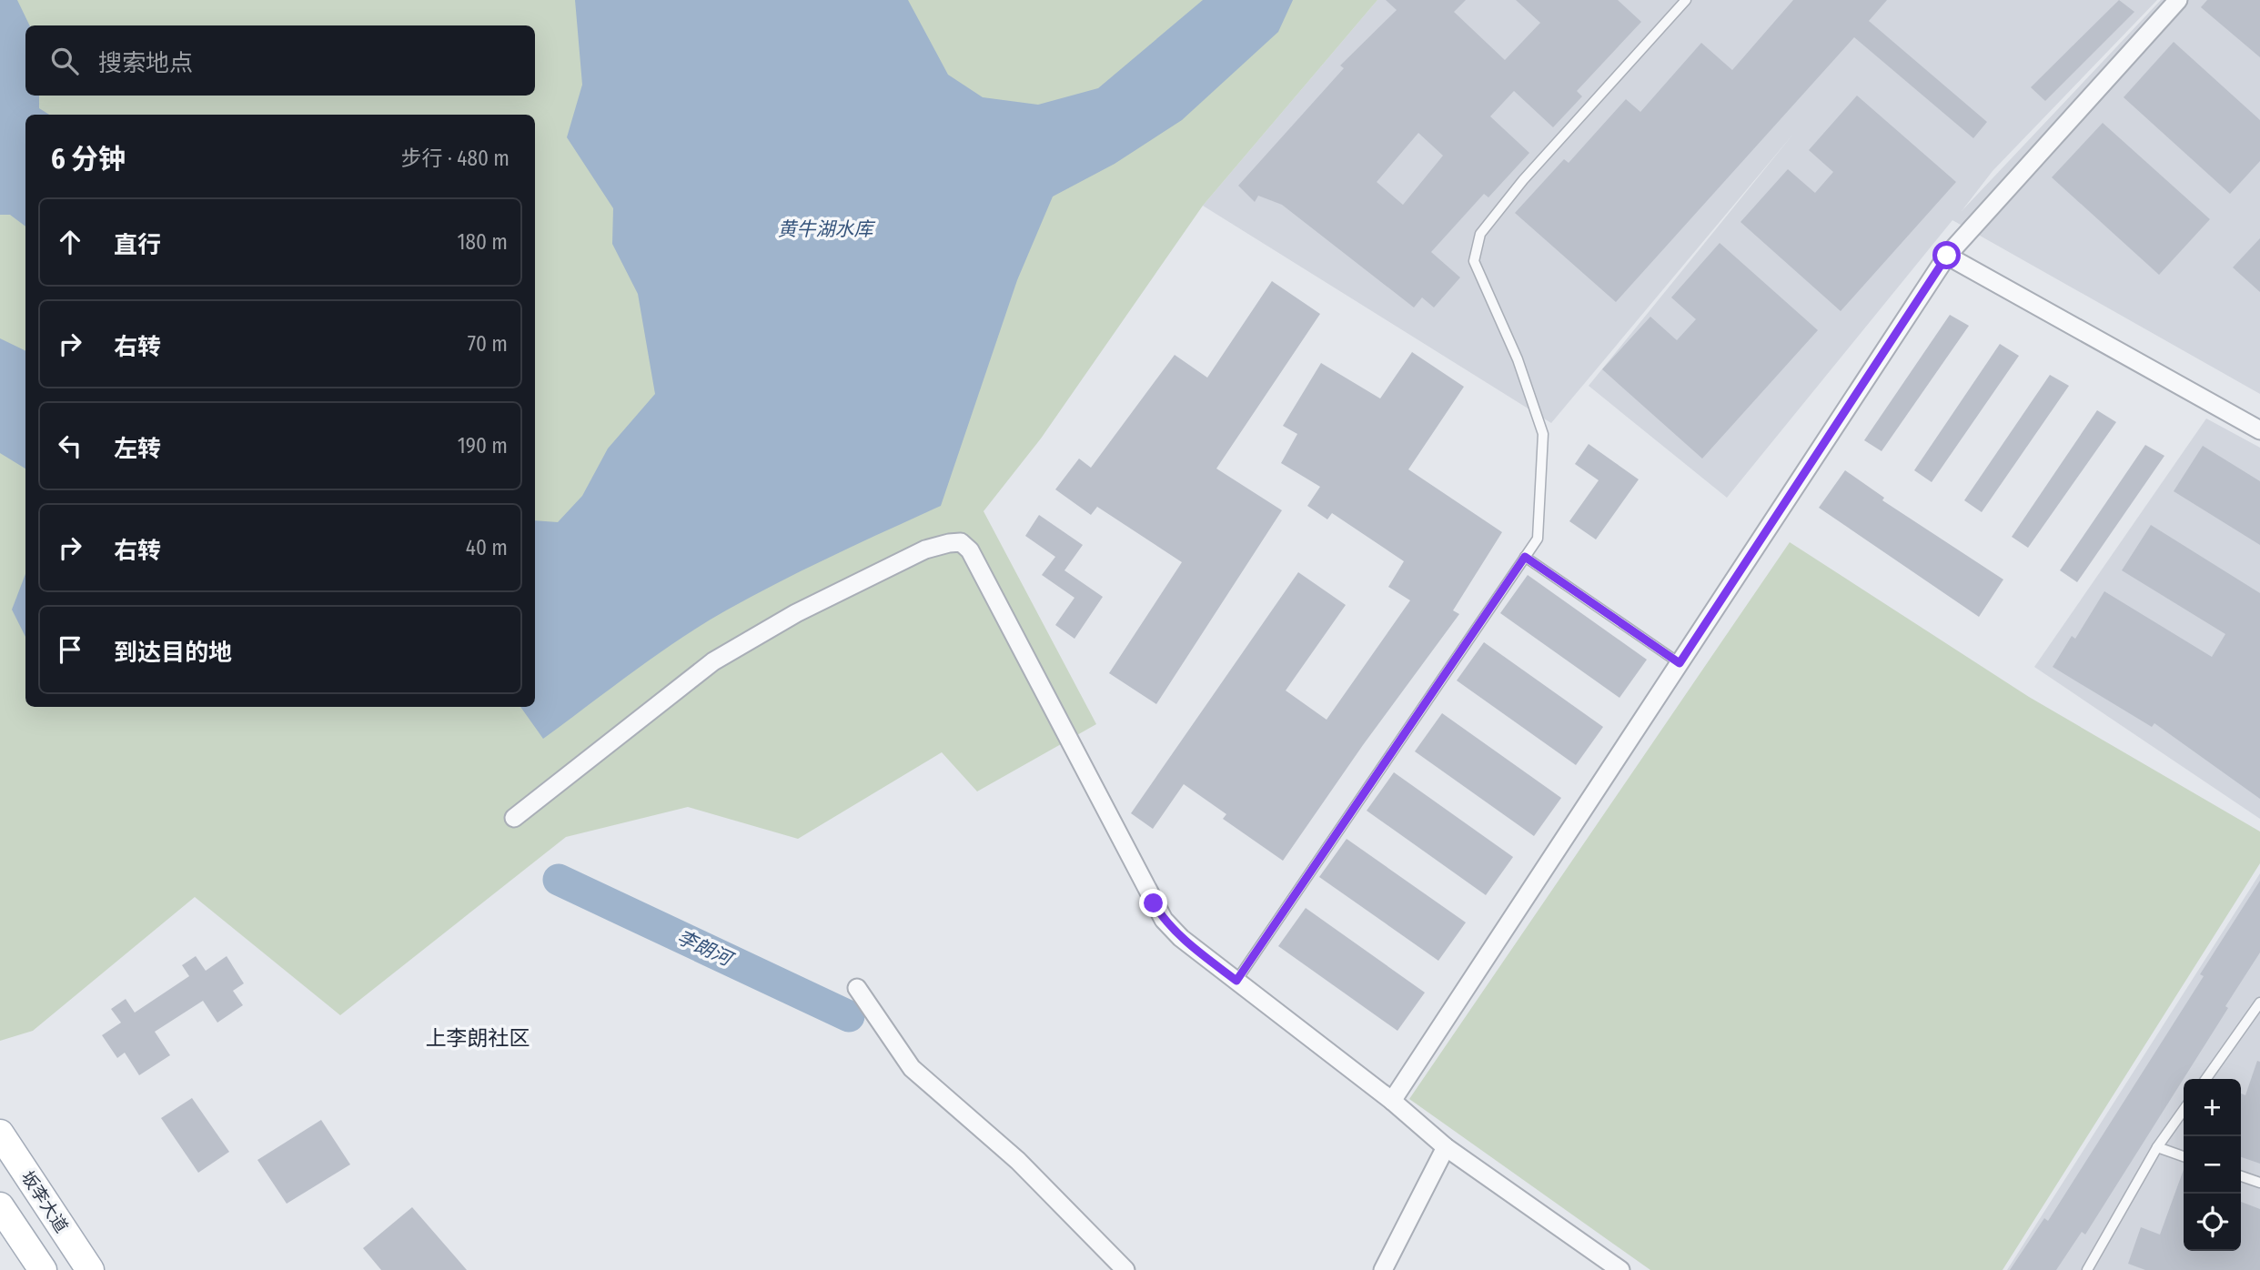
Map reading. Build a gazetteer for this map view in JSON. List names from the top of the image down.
{
  "streets": {
    "main road": ["坂李大道"]
  },
  "districts": ["上李朗社区"],
  "water": ["黄牛湖水库", "李朗河"],
  "page": {
    "search": "搜索地点",
    "heading": ["6 分钟", "步行 · 480 m"],
    "list": [
      ["直行", "180 m"],
      ["右转", "70 m"],
      ["左转", "190 m"],
      ["右转", "40 m"],
      "到达目的地"
    ],
    "map_buttons": ["+", "−"]
  }
}
